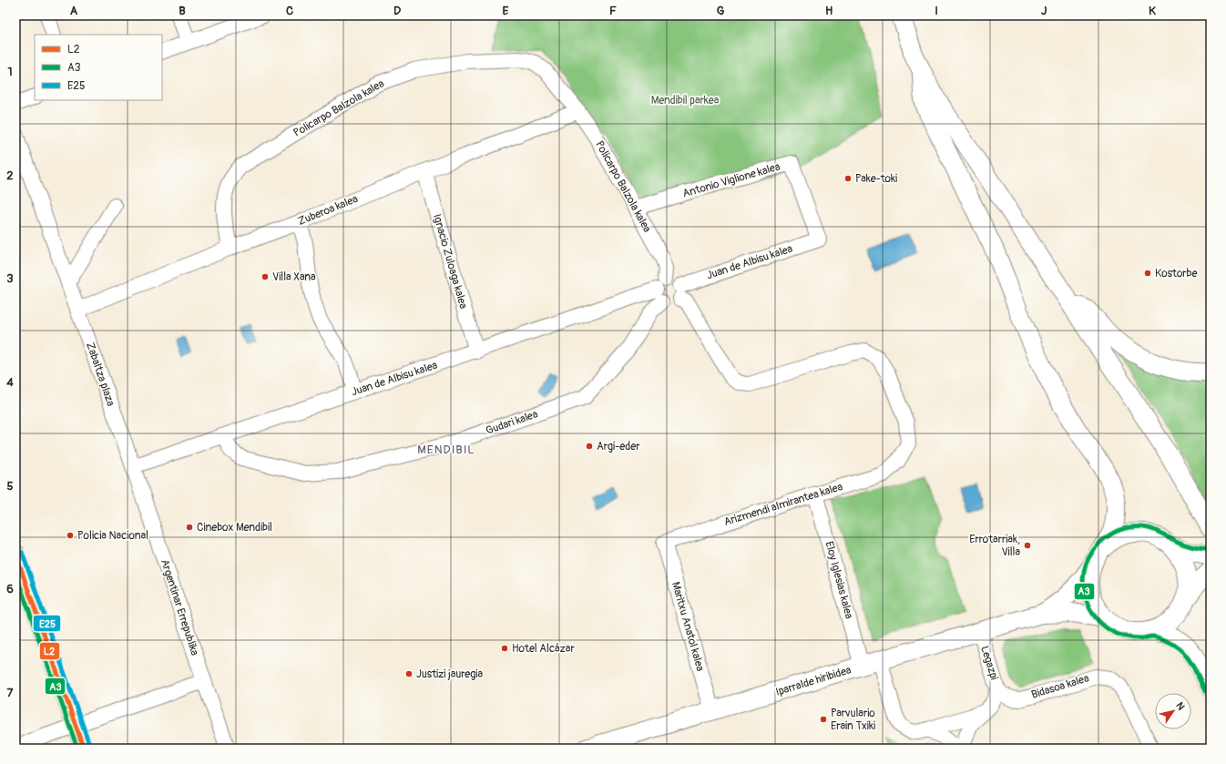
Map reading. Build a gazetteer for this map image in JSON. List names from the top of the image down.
{
  "streets": {
    "main road": ["Iparralde hiribidea"],
    "street": [
      "Policarpo Balzola kalea",
      "Antonio Viglione kalea",
      "Zuberoa kalea",
      "Ignacio Zuloaga kalea",
      "Juan de Albisu kalea",
      "Zabaltza plaza",
      "Gudari kalea",
      "Arizmendi almirantea kalea",
      "Eloy Iglesias kalea",
      "Argentinar Errepublika",
      "Maritxu Anatol kalea",
      "Legazpi",
      "Bidasoa kalea"
    ]
  },
  "crossings": [
    ["Policarpo Balzola kalea", "Antonio Viglione kalea"],
    ["Policarpo Balzola kalea", "Zuberoa kalea"],
    ["Policarpo Balzola kalea", "Juan de Albisu kalea"],
    ["Policarpo Balzola kalea", "Gudari kalea"],
    ["Policarpo Balzola kalea", "Arizmendi almirantea kalea"],
    ["Antonio Viglione kalea", "Juan de Albisu kalea"],
    ["Zuberoa kalea", "Ignacio Zuloaga kalea"],
    ["Zuberoa kalea", "Zabaltza plaza"],
    ["Ignacio Zuloaga kalea", "Juan de Albisu kalea"],
    ["Juan de Albisu kalea", "Zabaltza plaza"],
    ["Juan de Albisu kalea", "Gudari kalea"],
    ["Juan de Albisu kalea", "Arizmendi almirantea kalea"],
    ["Juan de Albisu kalea", "Argentinar Errepublika"],
    ["Zabaltza plaza", "Argentinar Errepublika"],
    ["Gudari kalea", "Arizmendi almirantea kalea"],
    ["Arizmendi almirantea kalea", "Eloy Iglesias kalea"],
    ["Arizmendi almirantea kalea", "Maritxu Anatol kalea"],
    ["Eloy Iglesias kalea", "Iparralde hiribidea"],
    ["Maritxu Anatol kalea", "Iparralde hiribidea"],
    ["Legazpi", "Iparralde hiribidea"],
    ["Legazpi", "Bidasoa kalea"]
  ],
  "districts": ["MENDIBIL"],
  "parks": ["Mendibil parkea"],
  "places": [
    "Pake-toki",
    "Kostorbe",
    "Villa Xana",
    "Argi-eder",
    "Cinebox Mendibil",
    "Policia Nacional",
    "Errotarriak, Villa",
    "Hotel Alcázar",
    "Justizi jauregia",
    "Parvulario Erain Txiki"
  ],
  "lines": ["transit line A3", "transit line E25", "transit line L2"],
  "legend": ["L2", "A3", "E25"],
  "north": "top right",
  "grid": {
    "columns": [
      "A",
      "B",
      "C",
      "D",
      "E",
      "F",
      "G",
      "H",
      "I",
      "J",
      "K"
    ],
    "rows": [
      "1",
      "2",
      "3",
      "4",
      "5",
      "6",
      "7"
    ]
  }
}
